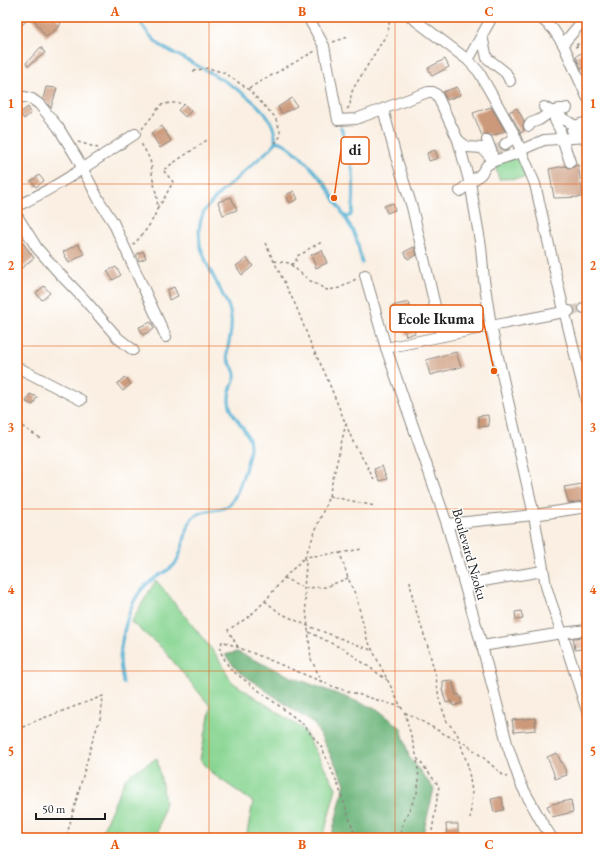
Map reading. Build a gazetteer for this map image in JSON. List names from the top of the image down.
{
  "streets": {
    "street": ["Boulevard Nzoku"]
  },
  "places": ["di", "Ecole Ikuma"],
  "scale_bar": "50 m",
  "grid": {
    "columns": ["A", "B", "C"],
    "rows": [
      "1",
      "2",
      "3",
      "4",
      "5"
    ]
  }
}
